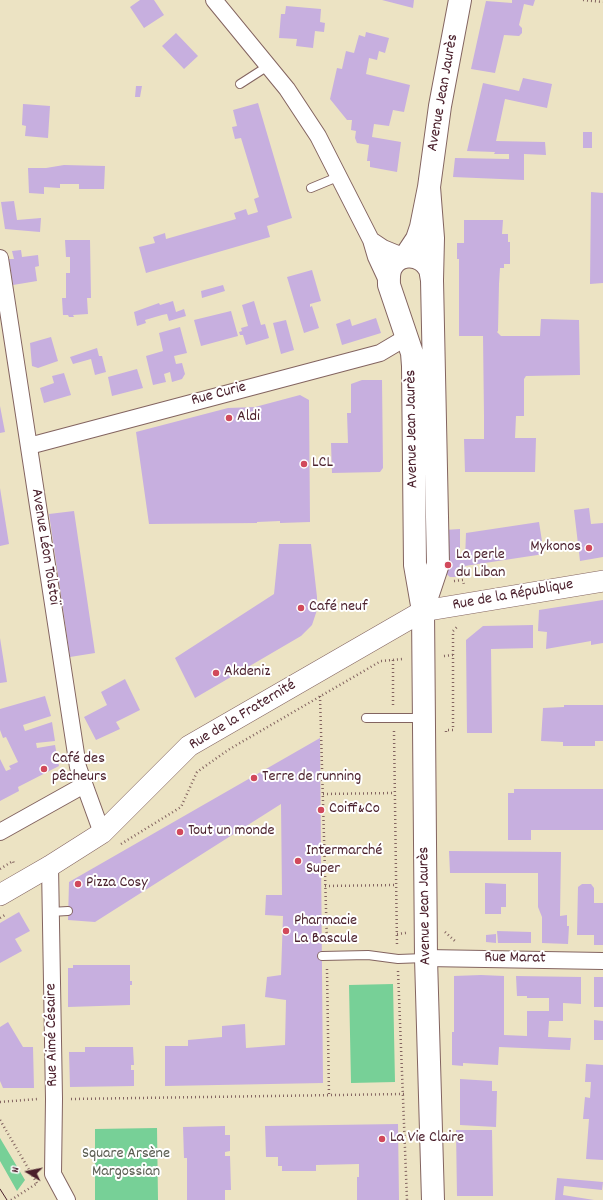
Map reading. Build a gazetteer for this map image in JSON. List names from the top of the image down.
{
  "streets": {
    "main road": ["Avenue Jean Jaurès"],
    "street": [
      "Rue Curie",
      "Avenue Léon Tolstoï",
      "Rue de la République",
      "Rue de la Fraternité",
      "Rue Marat",
      "Rue Aimé Césaire"
    ]
  },
  "crossings": [
    ["Avenue Jean Jaurès", "Rue Curie"],
    ["Avenue Jean Jaurès", "Rue de la République"],
    ["Avenue Jean Jaurès", "Rue de la Fraternité"],
    ["Avenue Jean Jaurès", "Rue Marat"],
    ["Rue Curie", "Avenue Léon Tolstoï"],
    ["Avenue Léon Tolstoï", "Rue de la Fraternité"],
    ["Rue de la République", "Rue de la Fraternité"],
    ["Rue de la Fraternité", "Rue Aimé Césaire"]
  ],
  "parks": ["Square Arsène Margossian"],
  "places": [
    "Aldi",
    "LCL",
    "Mykonos",
    "La perle du Liban",
    "Café neuf",
    "Akdeniz",
    "Café des pêcheurs",
    "Terre de running",
    "Coiff&Co",
    "Tout un monde",
    "Intermarché Super",
    "Pizza Cosy",
    "Pharmacie La Bascule",
    "La Vie Claire"
  ],
  "north": "left"
}
